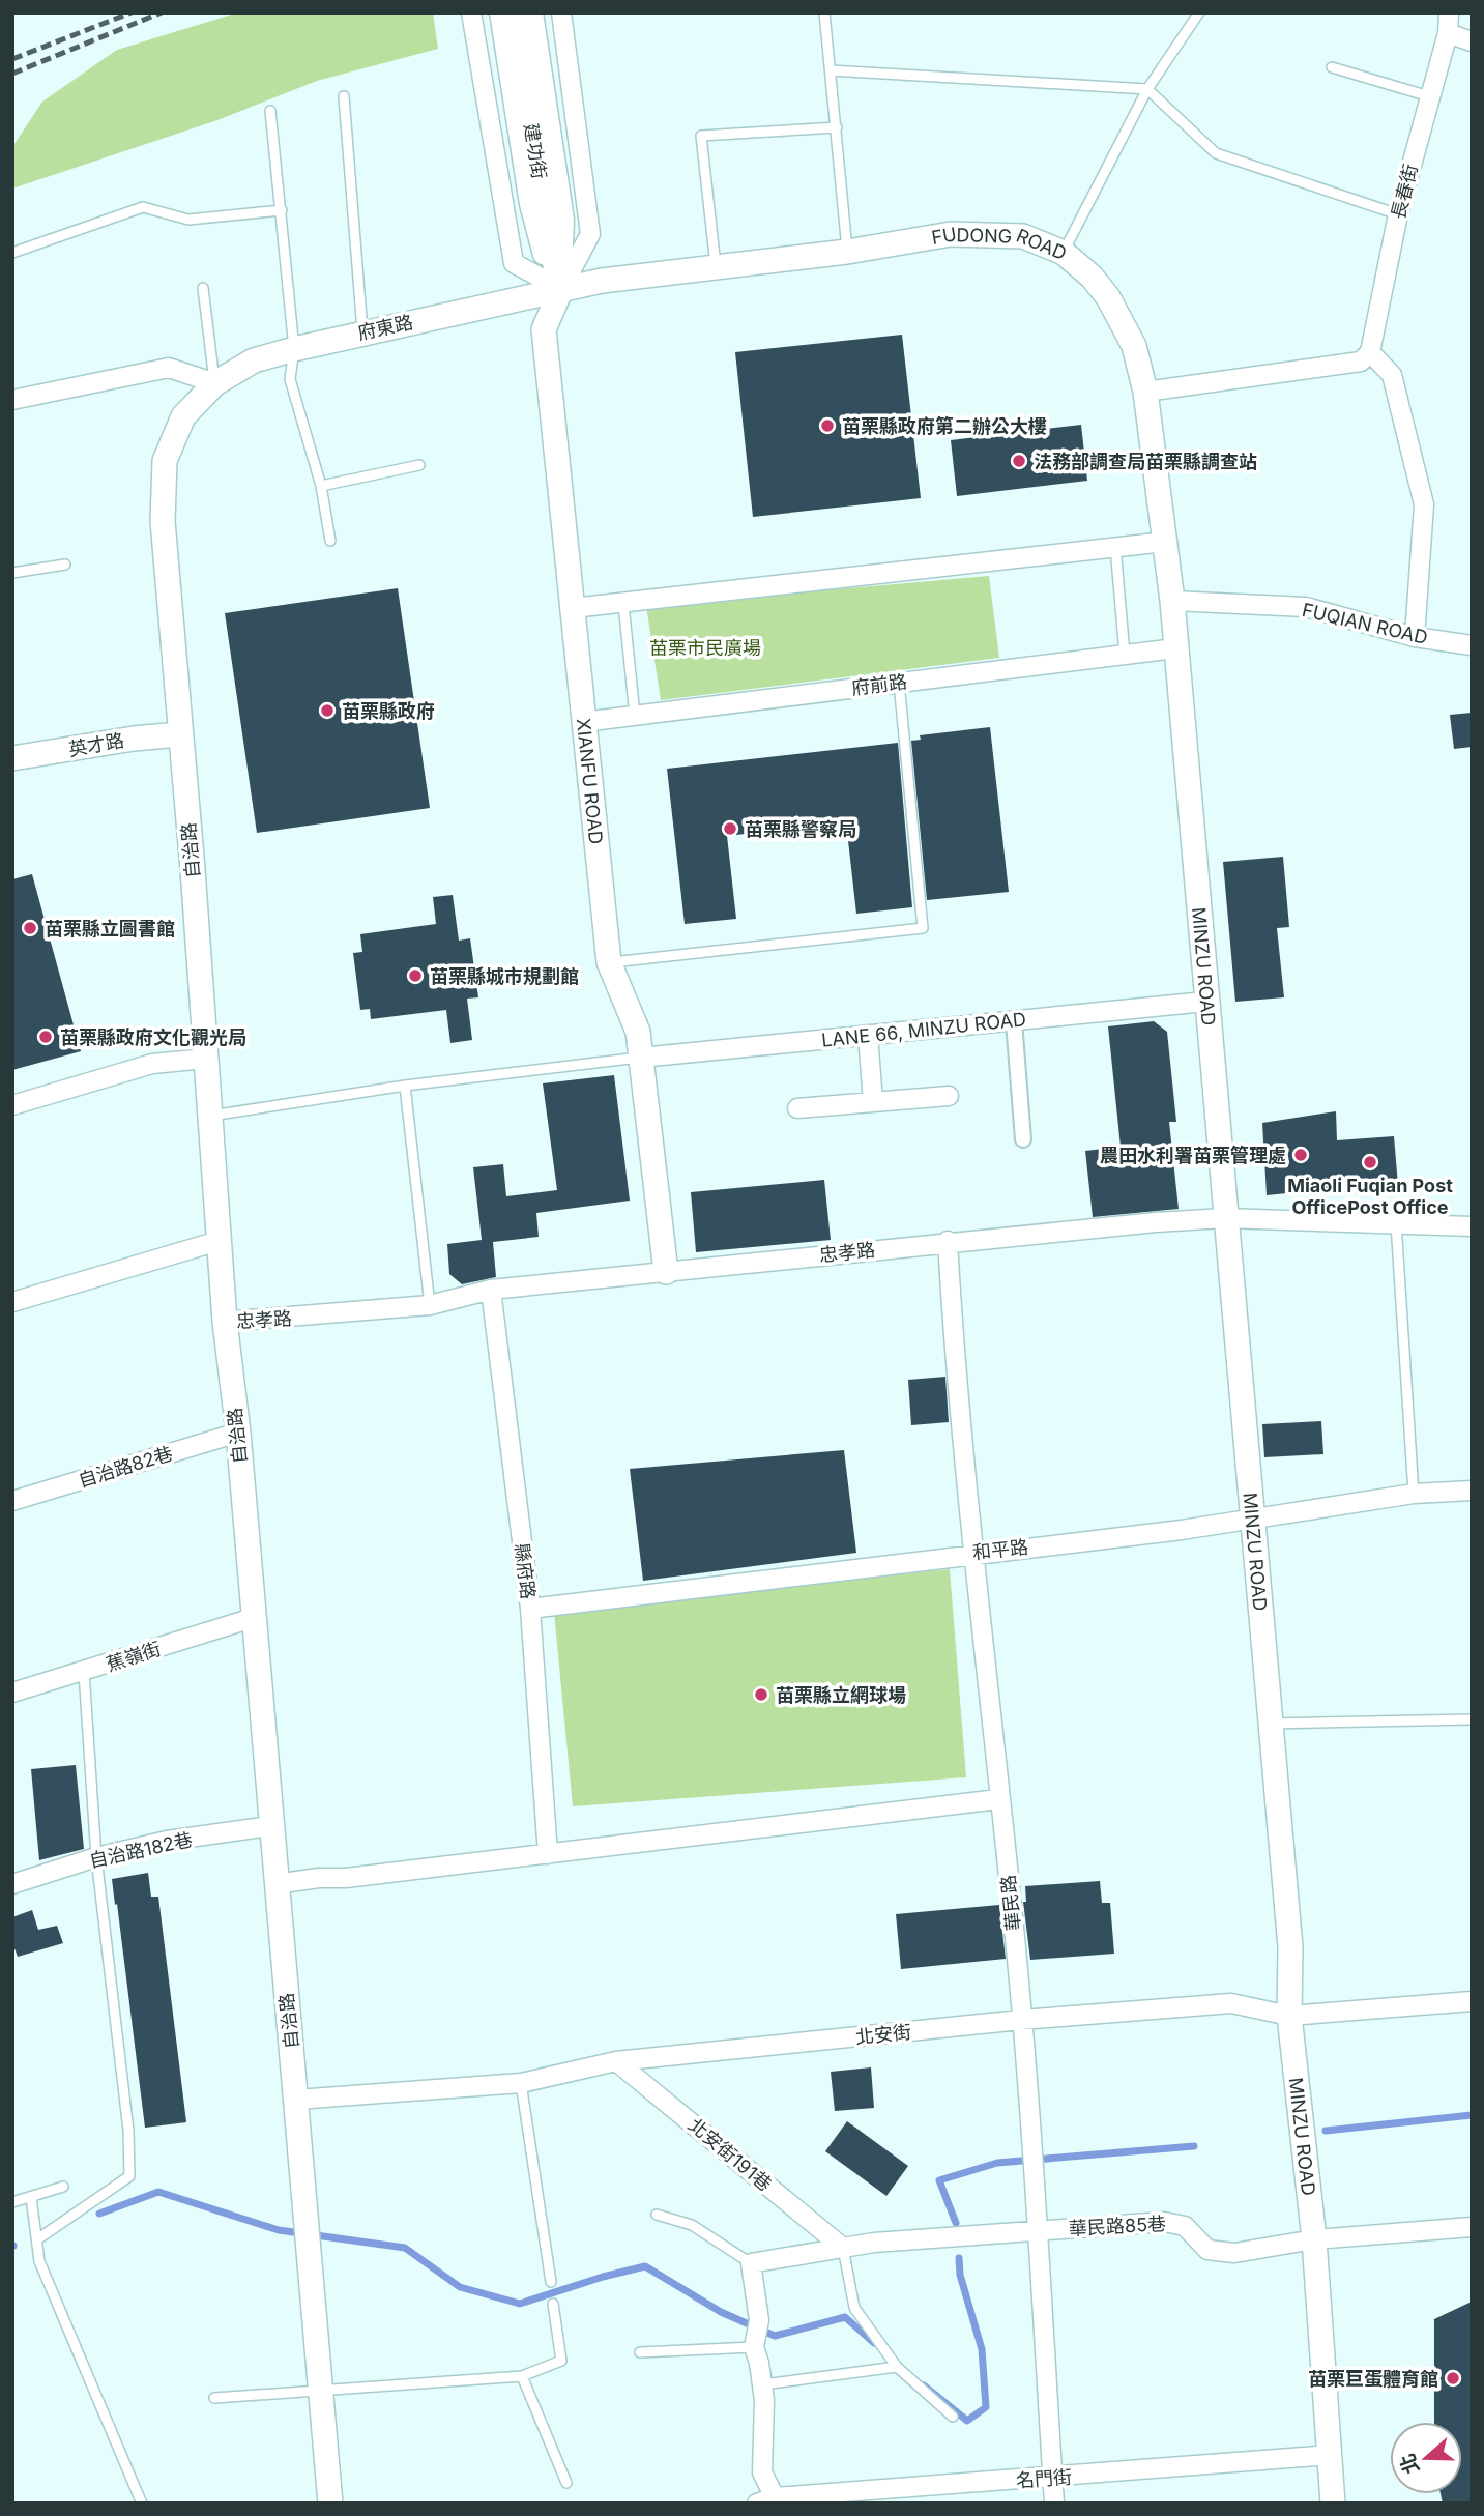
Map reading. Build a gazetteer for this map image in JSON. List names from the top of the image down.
{
  "streets": {
    "street": [
      "建功街",
      "長春街",
      "FUDONG ROAD",
      "府東路",
      "FUQIAN ROAD",
      "府前路",
      "英才路",
      "XIANFU ROAD",
      "自治路",
      "MINZU ROAD",
      "LANE 66, MINZU ROAD",
      "忠孝路",
      "自治路82巷",
      "和平路",
      "縣府路",
      "蕉嶺街",
      "自治路182巷",
      "華民路",
      "北安街",
      "北安街191巷",
      "華民路85巷",
      "名門街"
    ]
  },
  "crossings": [
    ["建功街", "FUDONG ROAD"],
    ["建功街", "府東路"],
    ["建功街", "XIANFU ROAD"],
    ["FUDONG ROAD", "府東路"],
    ["FUDONG ROAD", "FUQIAN ROAD"],
    ["FUDONG ROAD", "XIANFU ROAD"],
    ["FUDONG ROAD", "MINZU ROAD"],
    ["府東路", "XIANFU ROAD"],
    ["府東路", "自治路"],
    ["FUQIAN ROAD", "MINZU ROAD"],
    ["府前路", "XIANFU ROAD"],
    ["府前路", "MINZU ROAD"],
    ["英才路", "自治路"],
    ["XIANFU ROAD", "LANE 66, MINZU ROAD"],
    ["XIANFU ROAD", "忠孝路"],
    ["自治路", "忠孝路"],
    ["自治路", "自治路82巷"],
    ["自治路", "蕉嶺街"],
    ["自治路", "自治路182巷"],
    ["自治路", "北安街"],
    ["MINZU ROAD", "LANE 66, MINZU ROAD"],
    ["MINZU ROAD", "忠孝路"],
    ["MINZU ROAD", "和平路"],
    ["MINZU ROAD", "北安街"],
    ["MINZU ROAD", "華民路85巷"],
    ["MINZU ROAD", "名門街"],
    ["忠孝路", "縣府路"],
    ["忠孝路", "華民路"],
    ["和平路", "縣府路"],
    ["和平路", "華民路"],
    ["華民路", "北安街"],
    ["華民路", "華民路85巷"],
    ["華民路", "名門街"],
    ["北安街", "北安街191巷"]
  ],
  "parks": ["苗栗市民廣場"],
  "places": [
    "苗栗縣政府第二辦公大樓",
    "法務部調查局苗栗縣調查站",
    "苗栗縣政府",
    "苗栗縣警察局",
    "苗栗縣立圖書館",
    "苗栗縣城市規劃館",
    "苗栗縣政府文化觀光局",
    "農田水利署苗栗管理處",
    "Miaoli Fuqian Post OfficePost Office",
    "苗栗縣立網球場",
    "苗栗巨蛋體育館"
  ],
  "north": "left"
}
